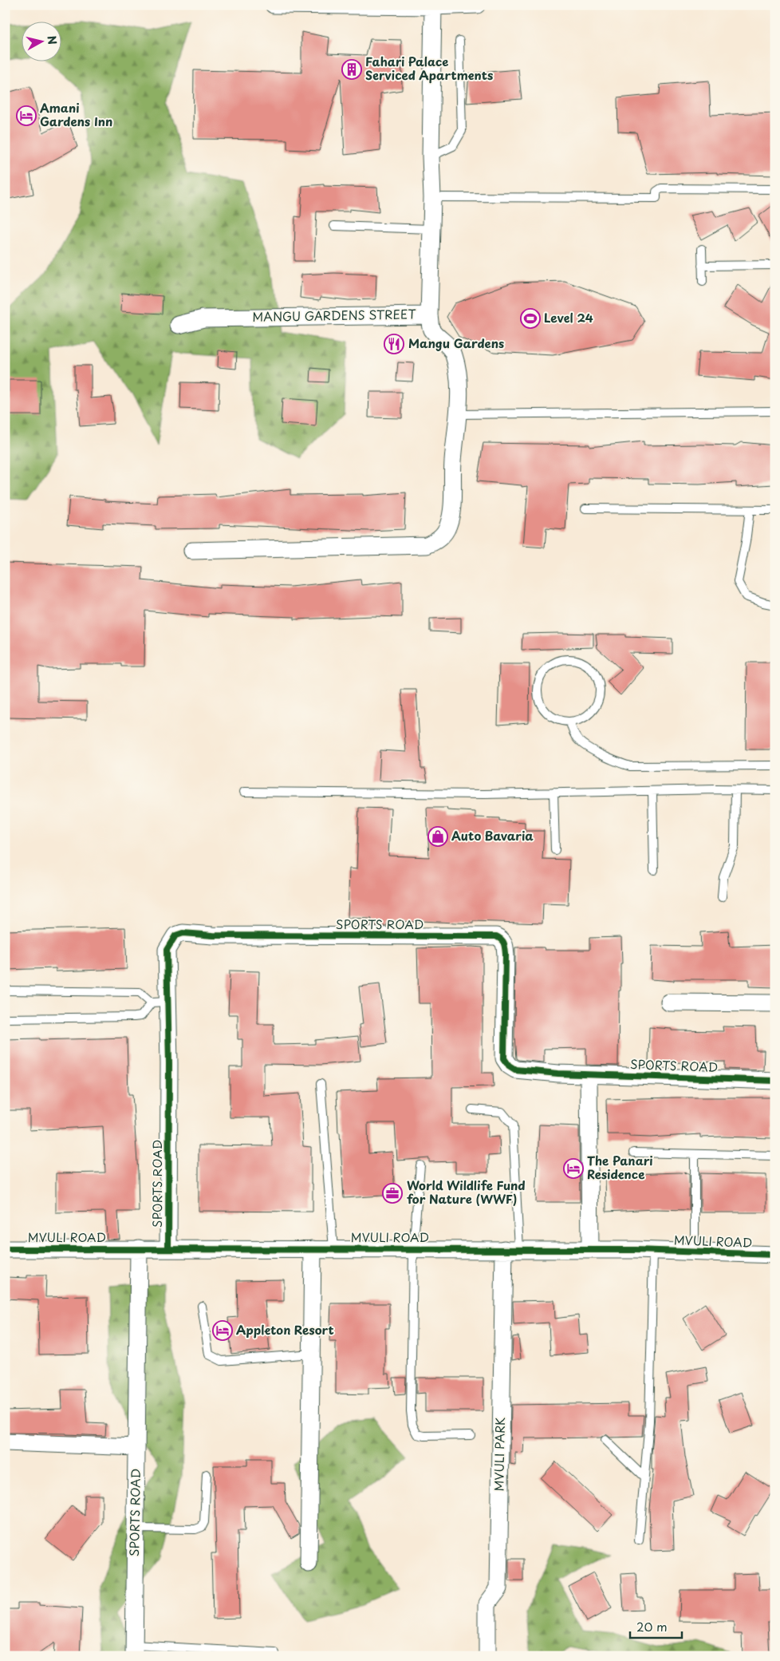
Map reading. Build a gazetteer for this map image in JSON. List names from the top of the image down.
{
  "streets": {
    "street": [
      "MANGU GARDENS STREET",
      "SPORTS ROAD",
      "MVULI ROAD",
      "MVULI PARK"
    ]
  },
  "crossings": [
    ["SPORTS ROAD", "MVULI ROAD"],
    ["MVULI ROAD", "MVULI PARK"]
  ],
  "places": {
    "building": ["Fahari Palace Serviced Apartments"],
    "hotel": ["Amani Gardens Inn", "The Panari Residence", "Appleton Resort"],
    "sports": ["Level 24"],
    "restaurant": ["Mangu Gardens"],
    "shop": ["Auto Bavaria"],
    "office": ["World Wildlife Fund for Nature (WWF)"]
  },
  "scale_bar": "20 m",
  "north": "right"
}
